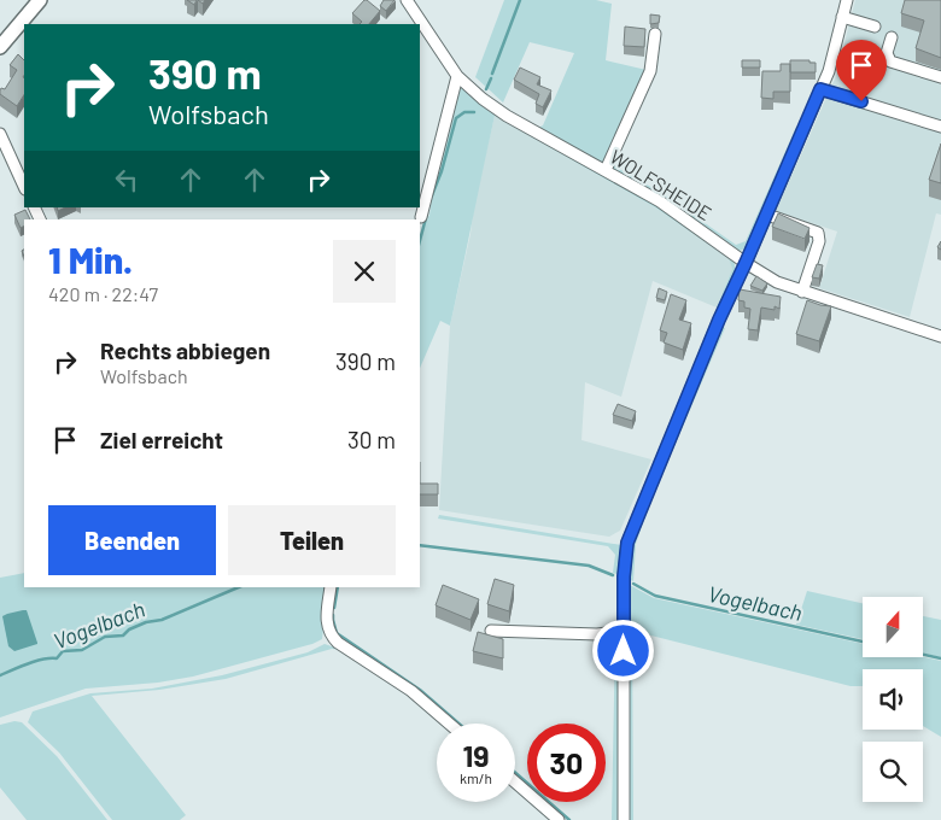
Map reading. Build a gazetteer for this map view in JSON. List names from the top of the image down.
{
  "streets": {
    "street": ["WOLFSHEIDE"]
  },
  "water": ["Vogelbach"],
  "north": "top",
  "page": {
    "turn": ["390 m", "Wolfsbach"],
    "heading": ["1 Min.", "420 m · 22:47"],
    "list": [
      {
        "name": "Rechts abbiegen",
        "note": "Wolfsbach",
        "value": "390 m"
      },
      {
        "name": "Ziel erreicht",
        "value": "30 m"
      }
    ],
    "buttons": ["Beenden", "Teilen"],
    "speed": "19 km/h",
    "limit": "30"
  }
}
